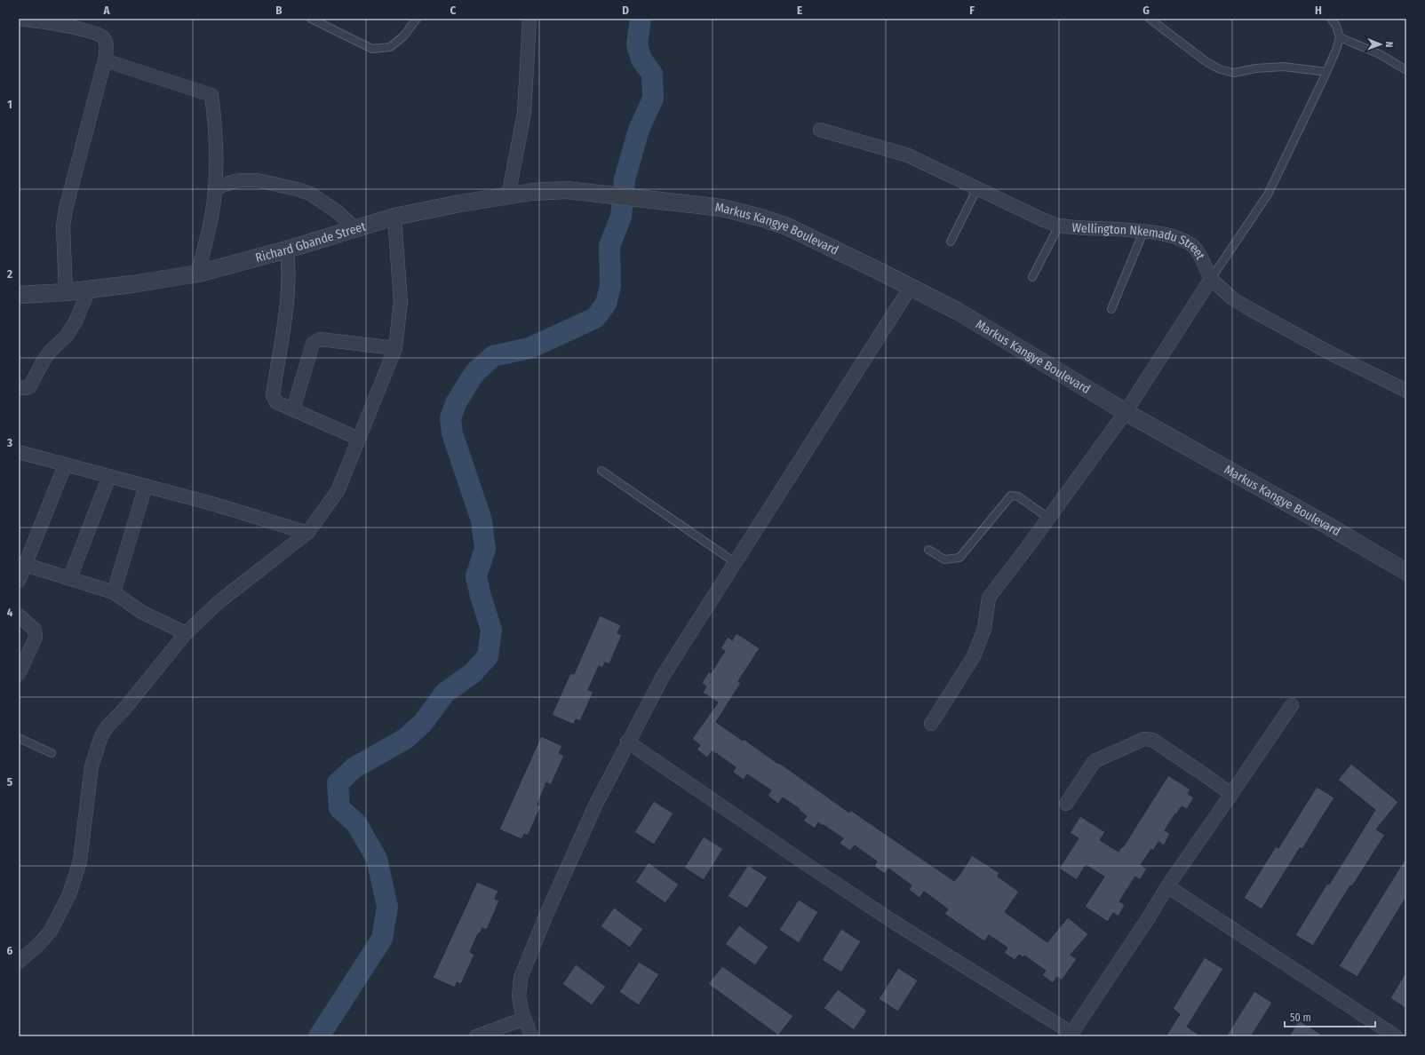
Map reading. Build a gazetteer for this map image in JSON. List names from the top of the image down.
{
  "streets": {
    "street": ["Markus Kangye Boulevard", "Richard Gbande Street", "Wellington Nkemadu Street"]
  },
  "crossings": [
    ["Markus Kangye Boulevard", "Richard Gbande Street"],
    ["Markus Kangye Boulevard", "Wellington Nkemadu Street"]
  ],
  "scale_bar": "50 m",
  "north": "right",
  "grid": {
    "columns": [
      "A",
      "B",
      "C",
      "D",
      "E",
      "F",
      "G",
      "H"
    ],
    "rows": [
      "1",
      "2",
      "3",
      "4",
      "5",
      "6"
    ]
  }
}
